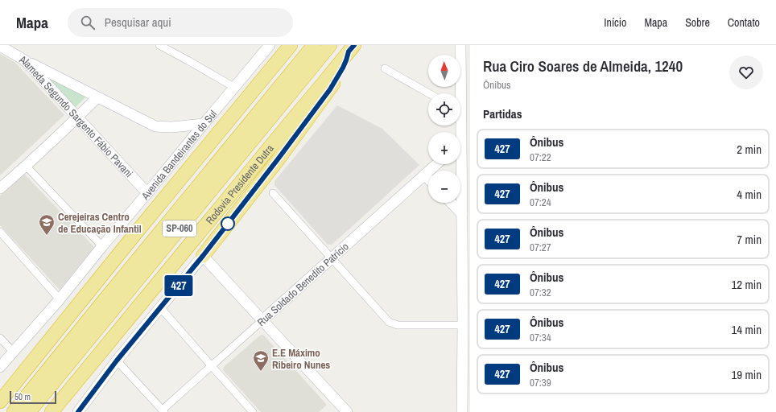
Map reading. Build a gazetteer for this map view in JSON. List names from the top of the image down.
{
  "streets": {
    "highway": ["Rodovia Presidente Dutra", "SP-060"],
    "street": ["Alameda Segundo Sargento Fábio Pavani", "Avenida Bandeirantes do Sul", "Rua Soldado Benedito Patrício"]
  },
  "crossings": [
    ["Alameda Segundo Sargento Fábio Pavani", "Avenida Bandeirantes do Sul"]
  ],
  "places": {
    "school or university": ["Cerejeiras Centro de Educação Infantil", "E.E Máximo Ribeiro Nunes"]
  },
  "lines": ["bus line 427"],
  "scale_bar": "50 m",
  "north": "top",
  "page": {
    "header": "Mapa",
    "search": "Pesquisar aqui",
    "nav": [
      "Início",
      "Mapa",
      "Sobre",
      "Contato"
    ],
    "on_map": "427",
    "heading": [
      ["Rua Ciro Soares de Almeida, 1240", "Ônibus"],
      "Partidas"
    ],
    "map_buttons": ["+", "−"],
    "list": [
      {
        "mark": "427",
        "name": "Ônibus",
        "note": "07:22",
        "value": "2 min"
      },
      {
        "mark": "427",
        "name": "Ônibus",
        "note": "07:24",
        "value": "4 min"
      },
      {
        "mark": "427",
        "name": "Ônibus",
        "note": "07:27",
        "value": "7 min"
      },
      {
        "mark": "427",
        "name": "Ônibus",
        "note": "07:32",
        "value": "12 min"
      },
      {
        "mark": "427",
        "name": "Ônibus",
        "note": "07:34",
        "value": "14 min"
      },
      {
        "mark": "427",
        "name": "Ônibus",
        "note": "07:39",
        "value": "19 min"
      }
    ],
    "scale": "50 m"
  }
}
